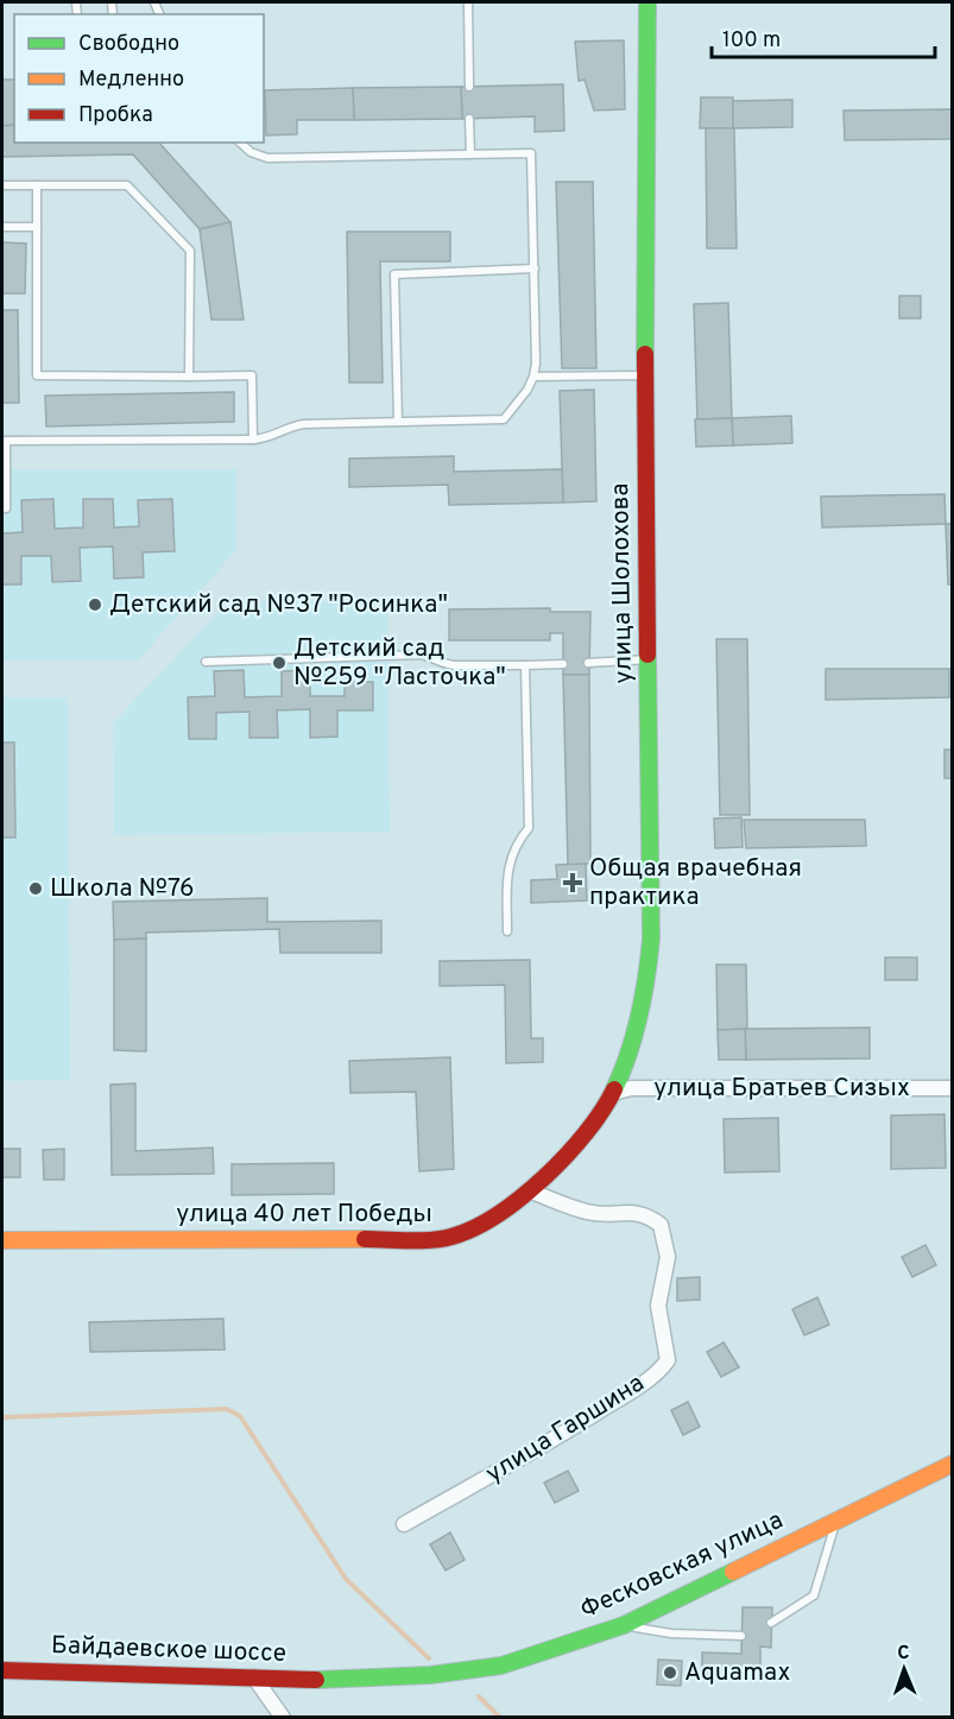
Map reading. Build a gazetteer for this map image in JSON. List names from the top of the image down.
{
  "streets": {
    "street": [
      "улица Шолохова",
      "улица Братьев Сизых",
      "улица 40 лет Победы",
      "улица Гаршина",
      "Фесковская улица",
      "Байдаевское шоссе"
    ]
  },
  "crossings": [
    ["улица Шолохова", "улица Братьев Сизых"],
    ["улица Шолохова", "улица 40 лет Победы"],
    ["улица 40 лет Победы", "улица Гаршина"],
    ["Фесковская улица", "Байдаевское шоссе"]
  ],
  "places": {
    "other": [
      "Детский сад №37 \"Росинка\"",
      "Детский сад №259 \"Ласточка\"",
      "Школа №76",
      "Aquamax"
    ],
    "health": ["Общая врачебная практика"]
  },
  "legend": ["Свободно", "Медленно", "Пробка"],
  "scale_bar": "100 m",
  "north": "top"
}
